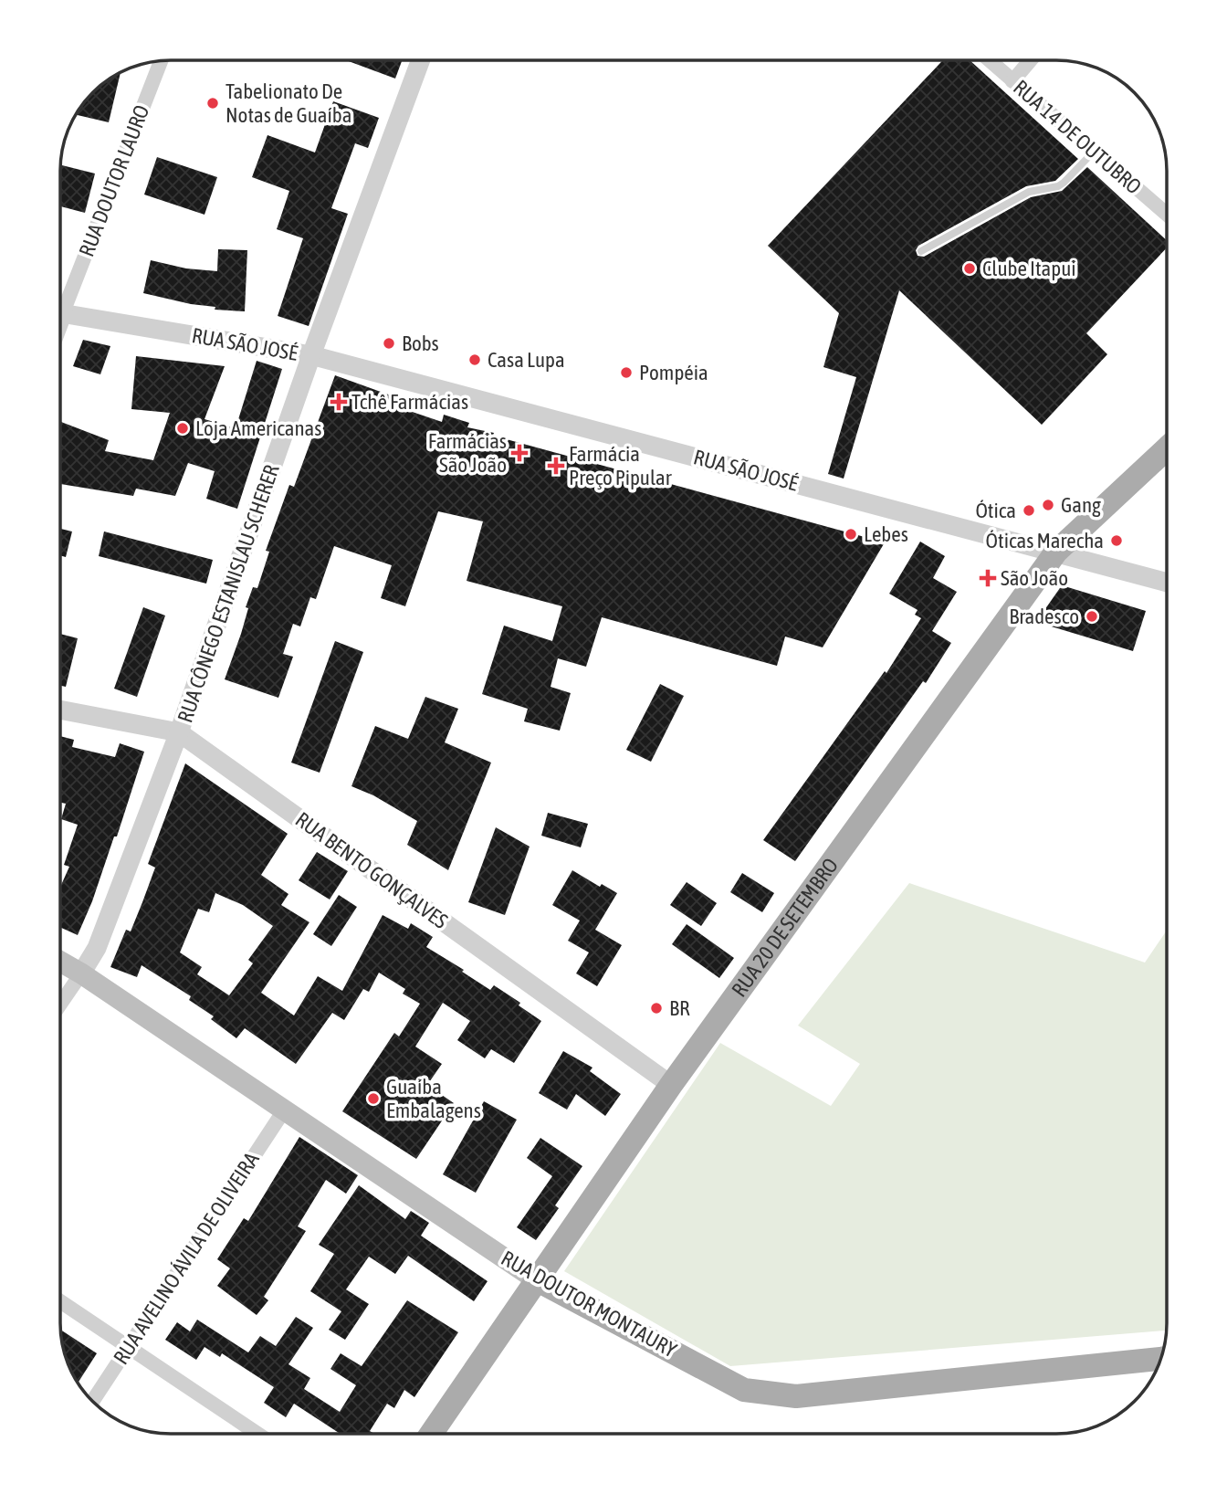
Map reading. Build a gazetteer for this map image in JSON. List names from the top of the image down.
{
  "streets": {
    "main road": ["RUA 20 DE SETEMBRO", "RUA DOUTOR MONTAURY"],
    "street": [
      "RUA 14 DE OUTUBRO",
      "RUA DOUTOR LAURO",
      "RUA SÃO JOSÉ",
      "RUA CÔNEGO ESTANISLAU SCHERER",
      "RUA BENTO GONÇALVES",
      "RUA AVELINO ÁVILA DE OLIVEIRA"
    ]
  },
  "crossings": [
    ["RUA SÃO JOSÉ", "RUA CÔNEGO ESTANISLAU SCHERER"],
    ["RUA SÃO JOSÉ", "RUA 20 DE SETEMBRO"],
    ["RUA CÔNEGO ESTANISLAU SCHERER", "RUA BENTO GONÇALVES"],
    ["RUA CÔNEGO ESTANISLAU SCHERER", "RUA DOUTOR MONTAURY"],
    ["RUA BENTO GONÇALVES", "RUA 20 DE SETEMBRO"],
    ["RUA 20 DE SETEMBRO", "RUA DOUTOR MONTAURY"],
    ["RUA AVELINO ÁVILA DE OLIVEIRA", "RUA DOUTOR MONTAURY"]
  ],
  "places": {
    "other": [
      "Tabelionato De Notas de Guaíba",
      "Clube Itapui",
      "Bobs",
      "Casa Lupa",
      "Pompéia",
      "Loja Americanas",
      "Gang",
      "Ótica",
      "Lebes",
      "Óticas Marecha",
      "Bradesco",
      "BR",
      "Guaíba Embalagens"
    ],
    "health": [
      "Tchê Farmácias",
      "Farmácias São João",
      "Farmácia Preço Pipular",
      "São João"
    ]
  }
}
